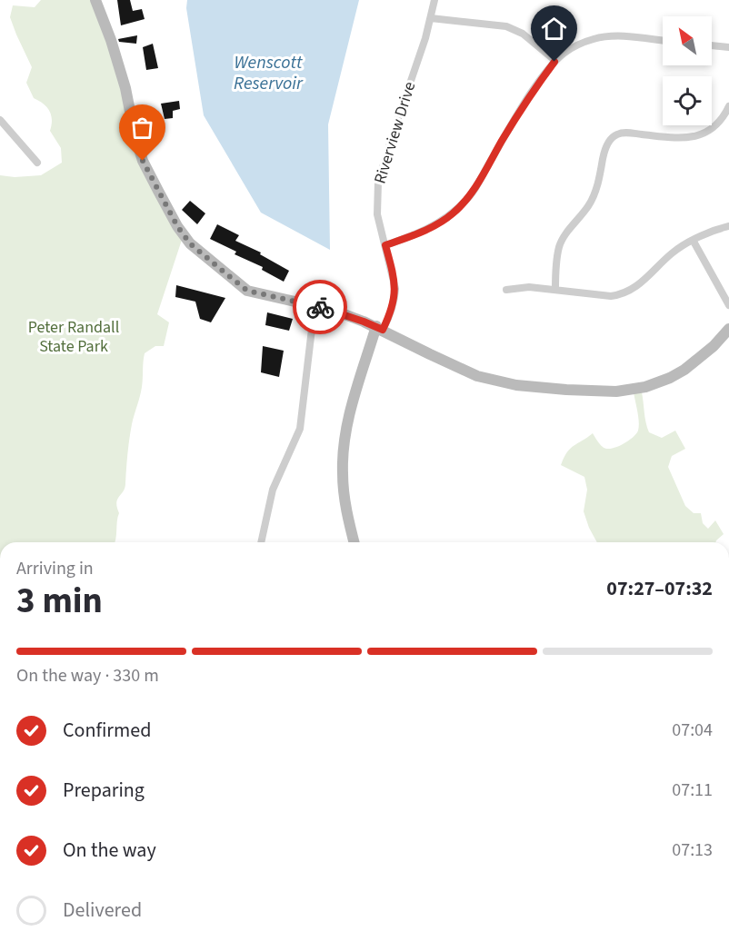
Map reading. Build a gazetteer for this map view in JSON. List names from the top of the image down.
{
  "streets": {
    "street": ["Riverview Drive"]
  },
  "water": ["Wenscott Reservoir"],
  "parks": ["Peter Randall State Park"],
  "north": "top left",
  "page": {
    "heading": ["3 min", "Arriving in", "07:27–07:32"],
    "bar": "On the way · 330 m",
    "list": [
      ["Confirmed", "07:04"],
      ["Preparing", "07:11"],
      ["On the way", "07:13"],
      "Delivered"
    ]
  }
}
